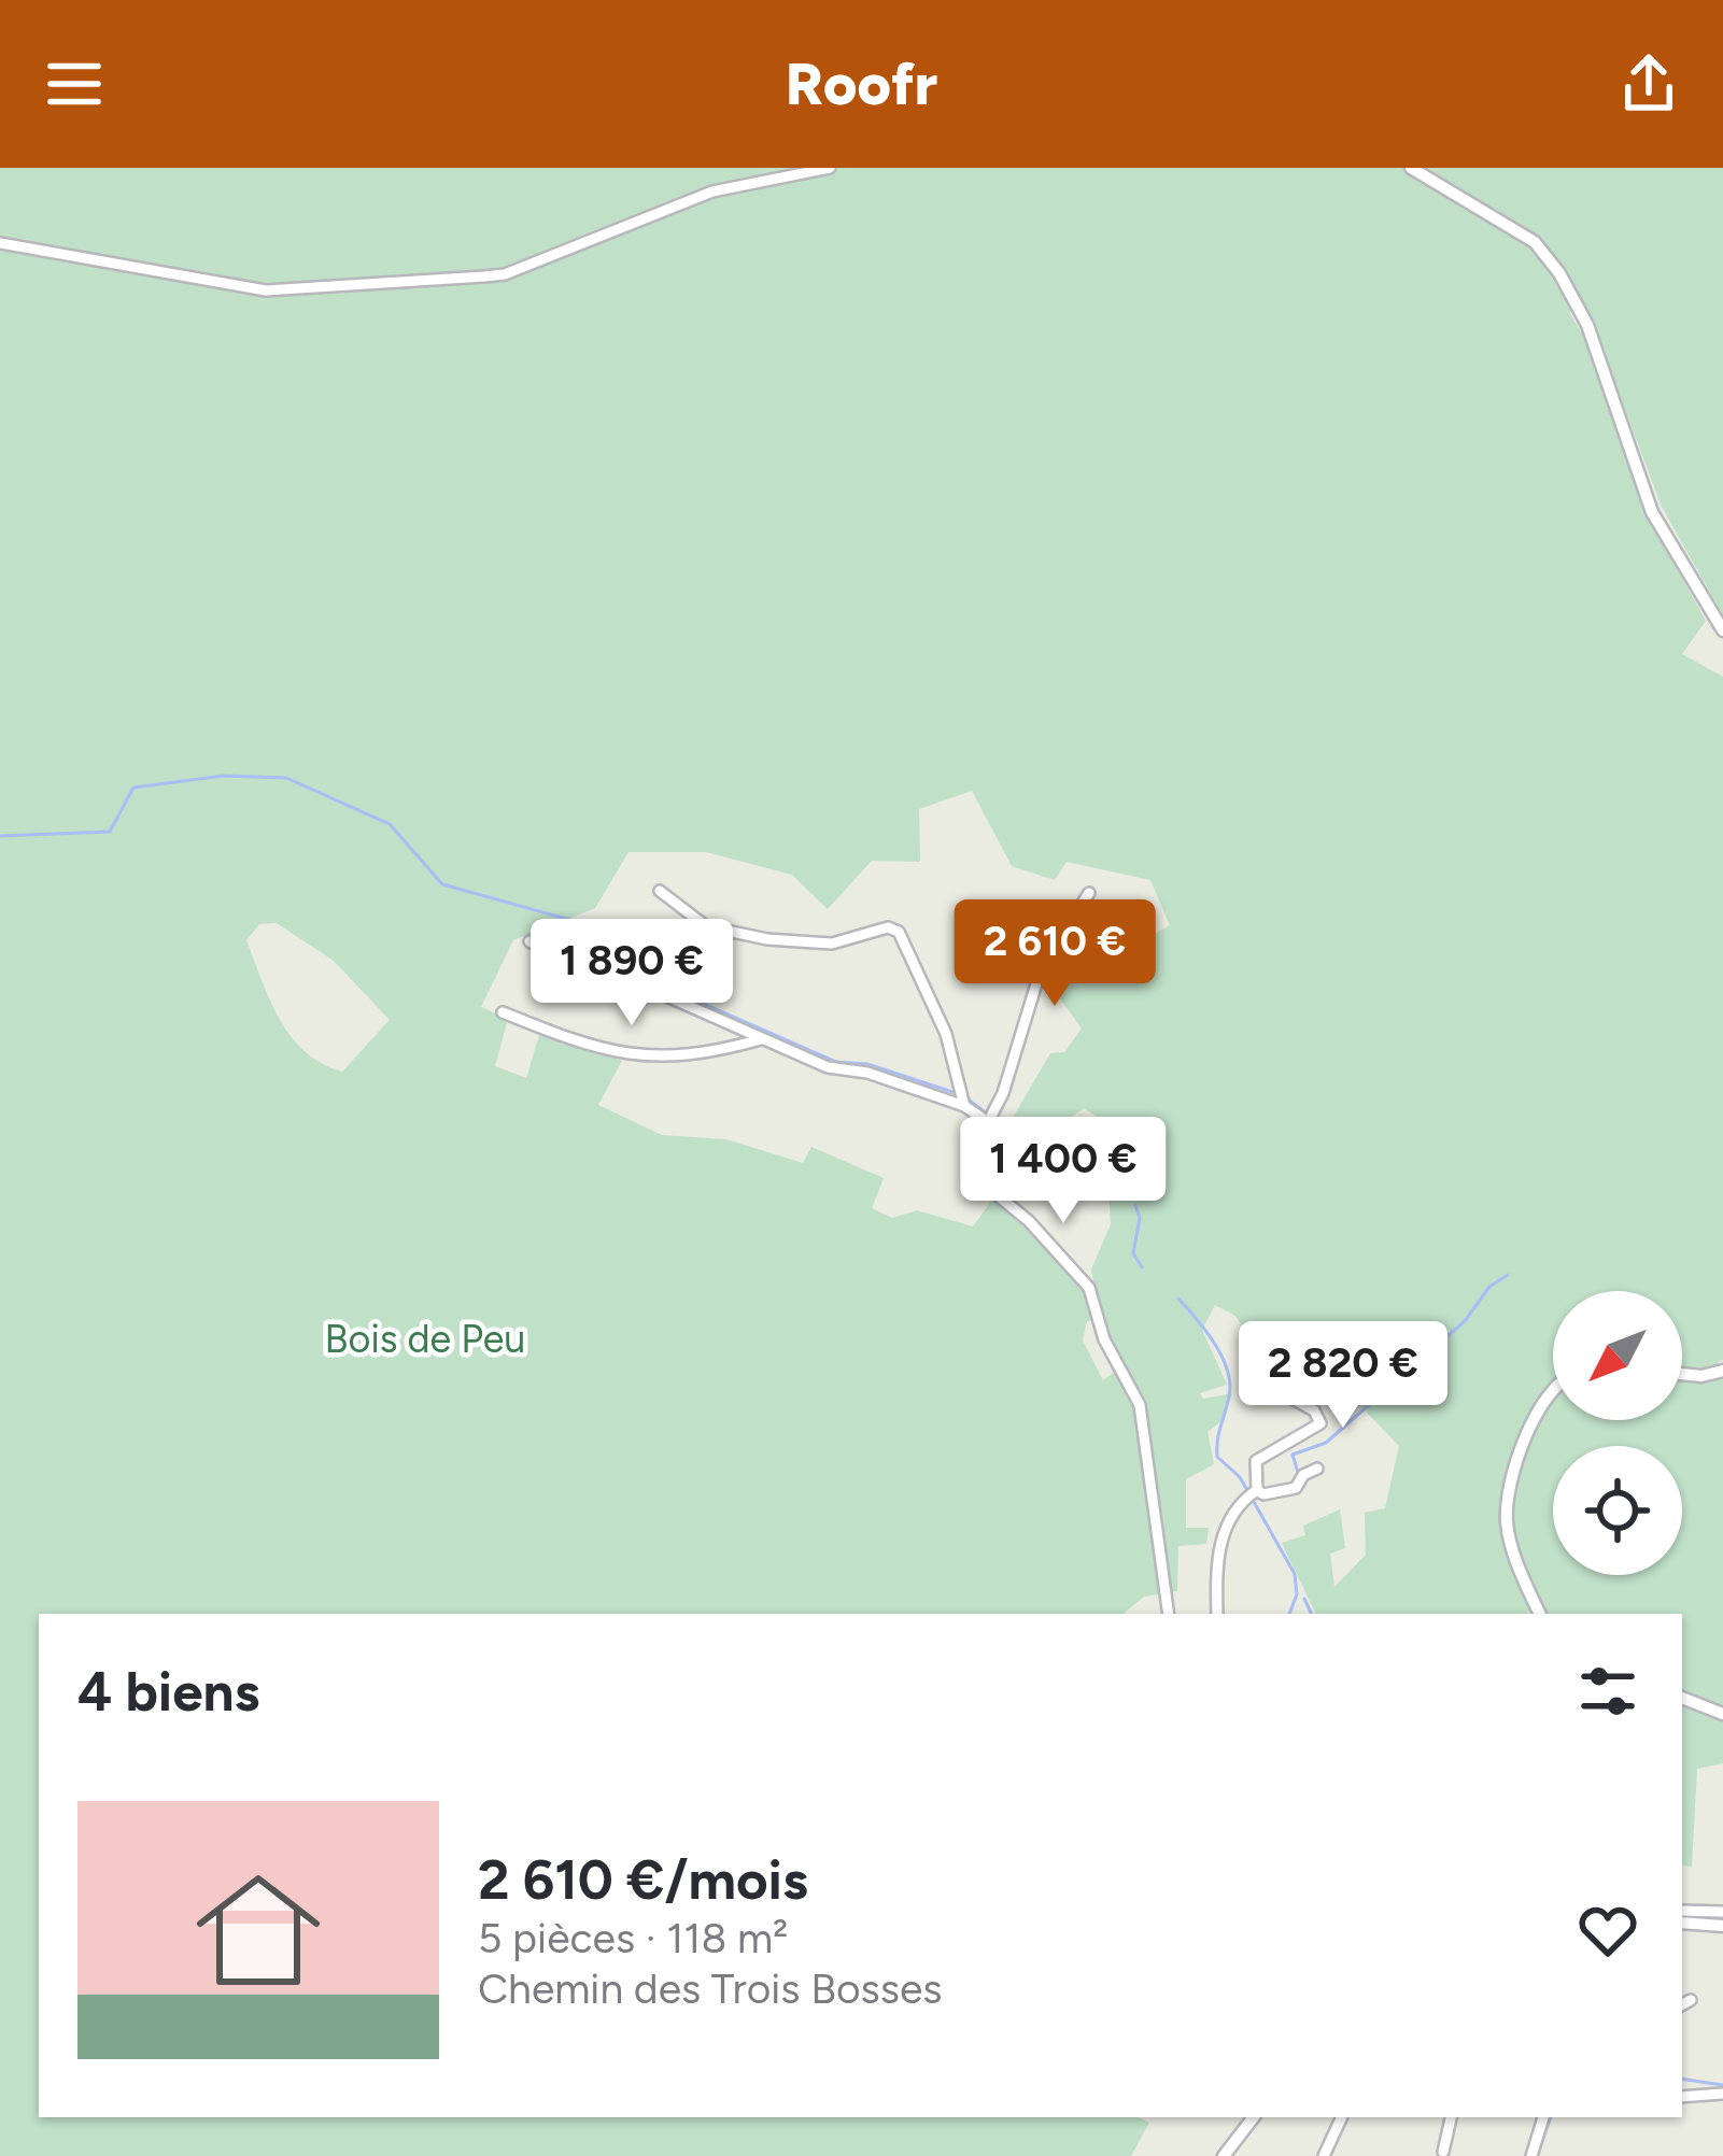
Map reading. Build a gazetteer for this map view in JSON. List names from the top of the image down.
{
  "parks": ["Bois de Peu"],
  "north": "bottom left",
  "page": {
    "header": "Roofr",
    "price": [
      "2 610 €",
      "1 890 €",
      "1 400 €",
      "2 820 €"
    ],
    "heading": "4 biens",
    "list": [
      {
        "name": "2 610 €/mois",
        "note": "5 pièces · 118 m² · Chemin des Trois Bosses"
      }
    ]
  }
}
